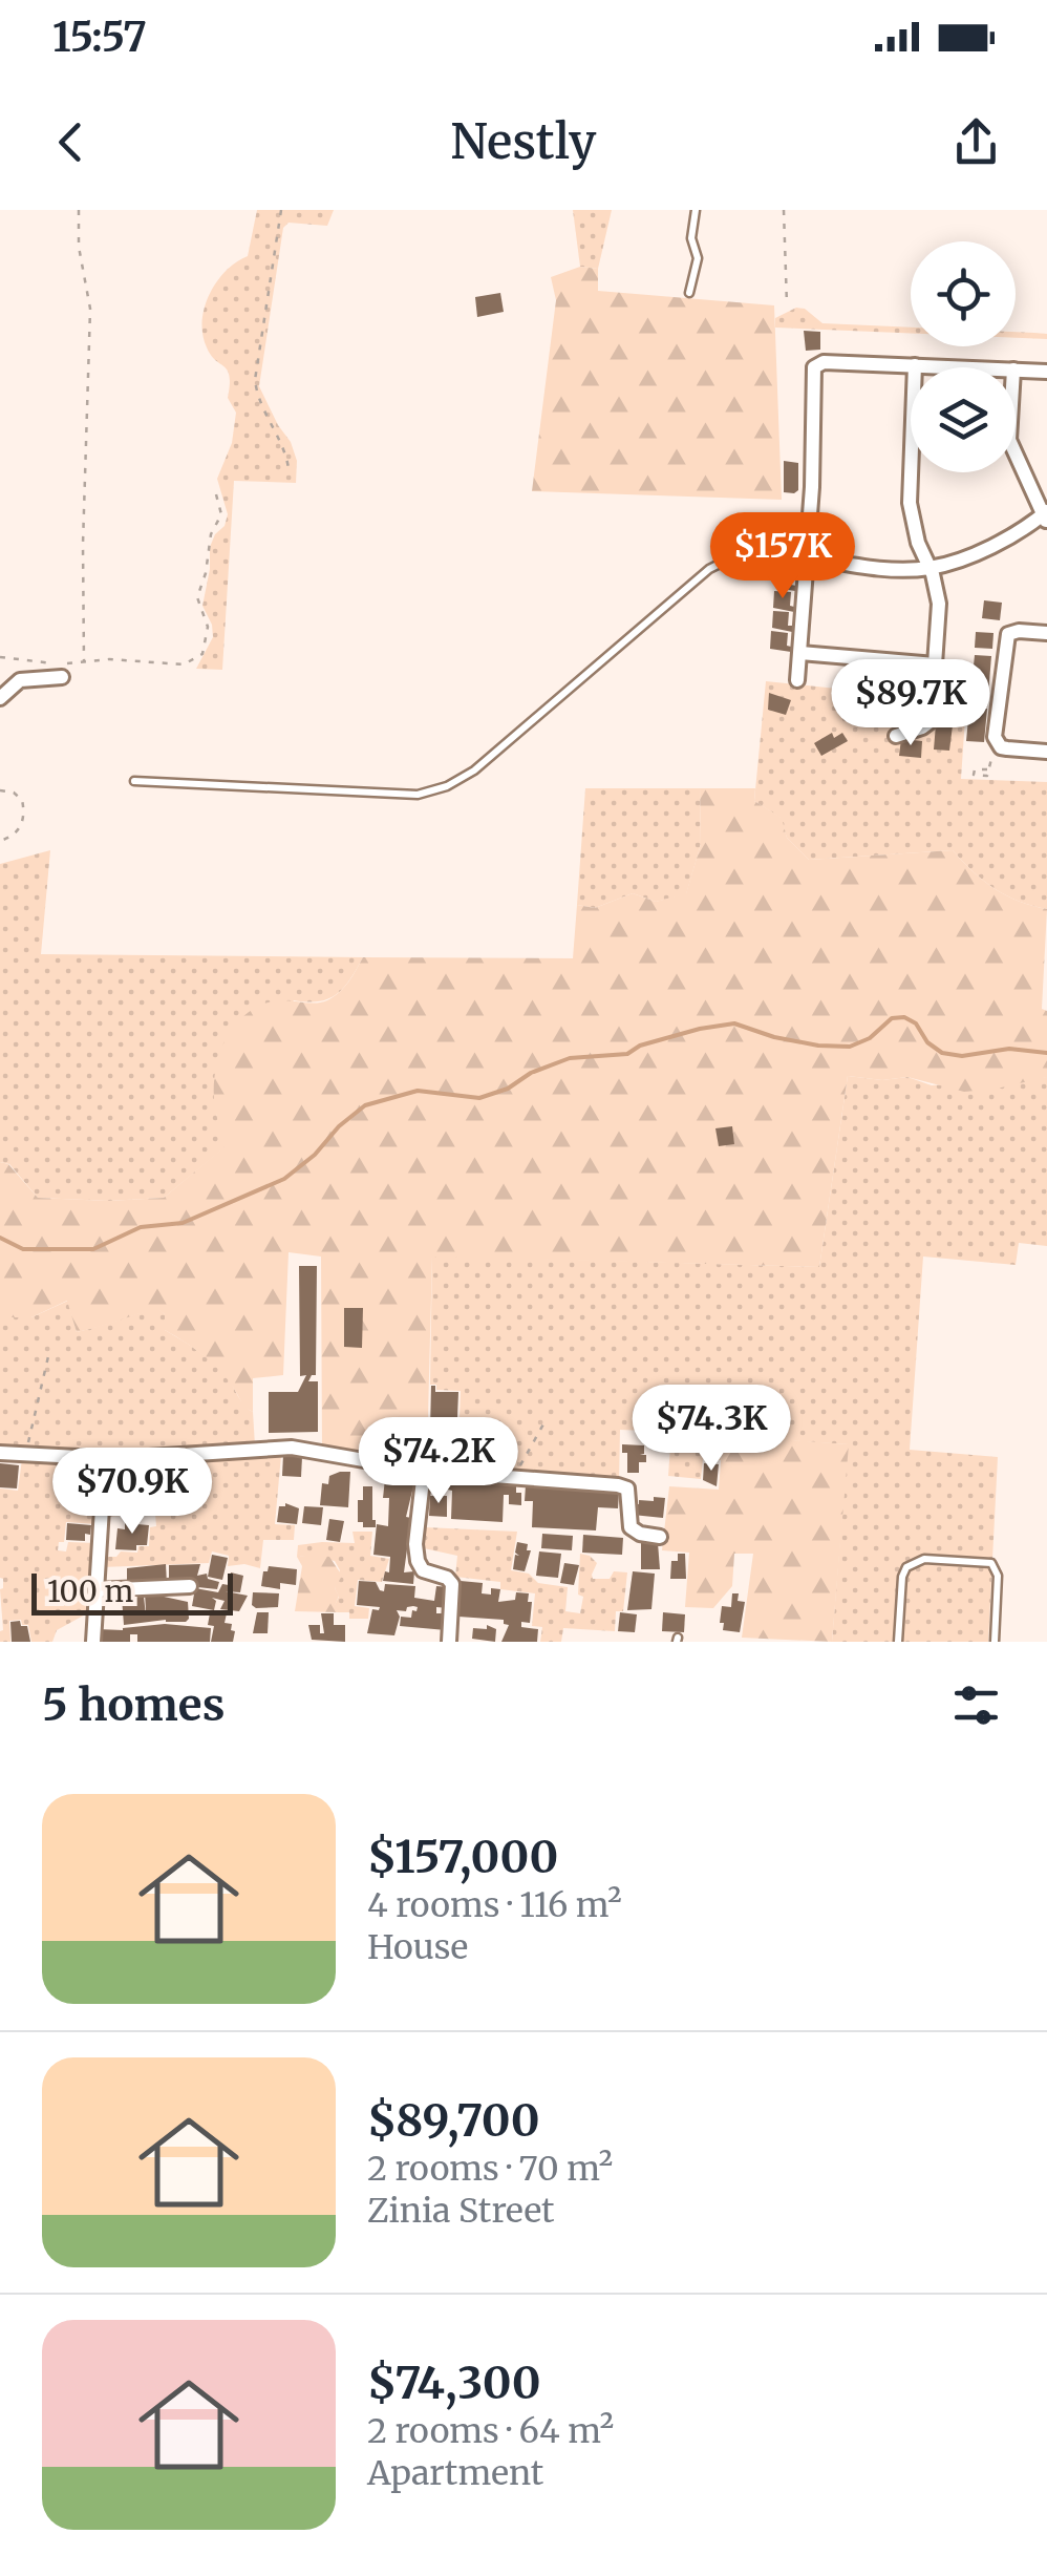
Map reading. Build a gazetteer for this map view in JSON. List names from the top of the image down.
{
  "scale_bar": "100 m",
  "page": {
    "status": "15:57",
    "header": "Nestly",
    "price": [
      "$157K",
      "$89.7K",
      "$74.3K",
      "$74.2K",
      "$70.9K"
    ],
    "scale": "100 m",
    "heading": "5 homes",
    "list": [
      {
        "name": "$157,000",
        "note": "4 rooms · 116 m² · House"
      },
      {
        "name": "$89,700",
        "note": "2 rooms · 70 m² · Zinia Street"
      },
      {
        "name": "$74,300",
        "note": "2 rooms · 64 m² · Apartment"
      }
    ]
  }
}
